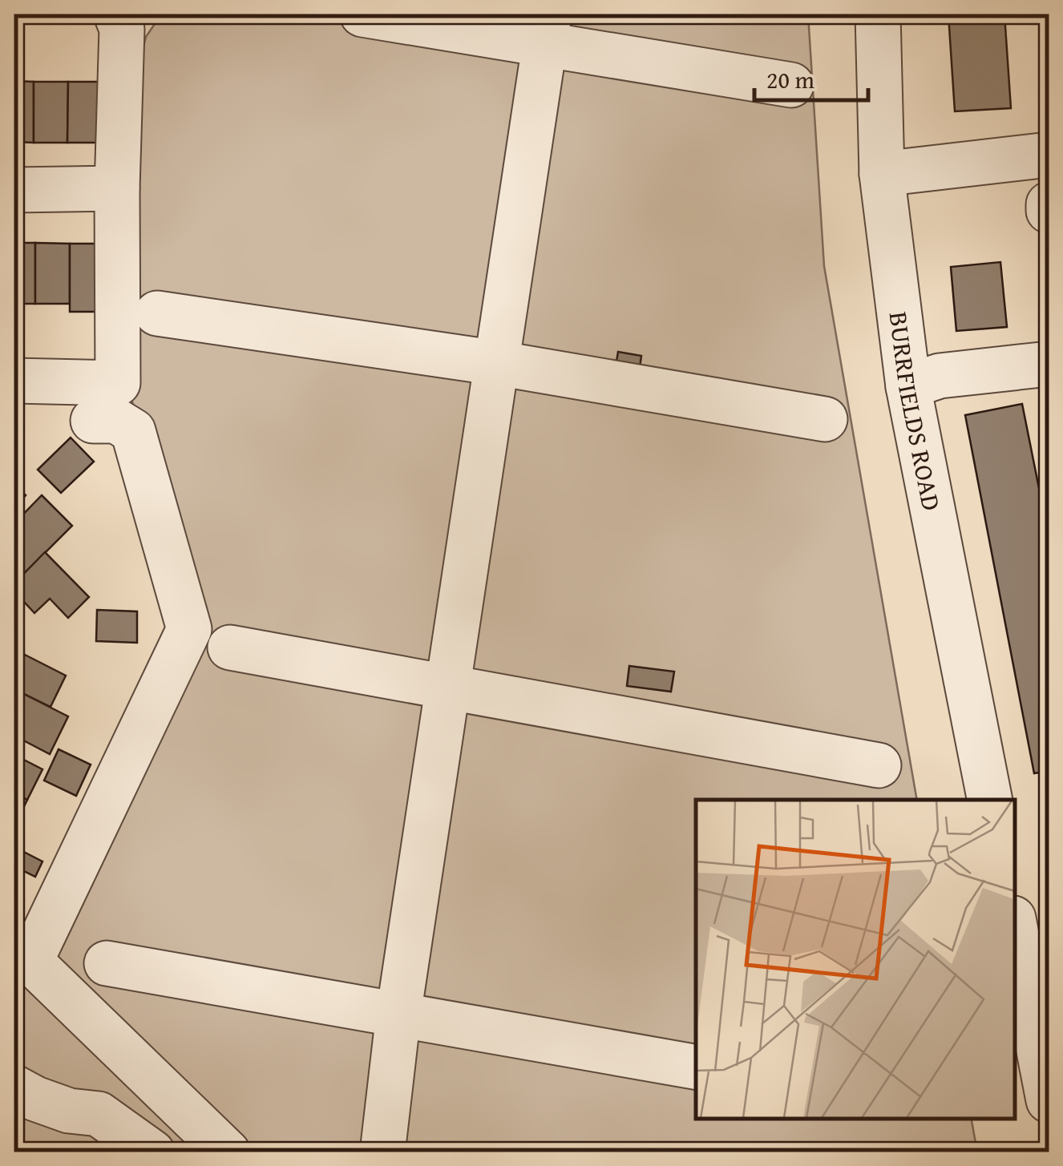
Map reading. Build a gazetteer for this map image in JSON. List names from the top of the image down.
{
  "streets": {
    "street": ["BURRFIELDS ROAD"]
  },
  "scale_bar": "20 m"
}
